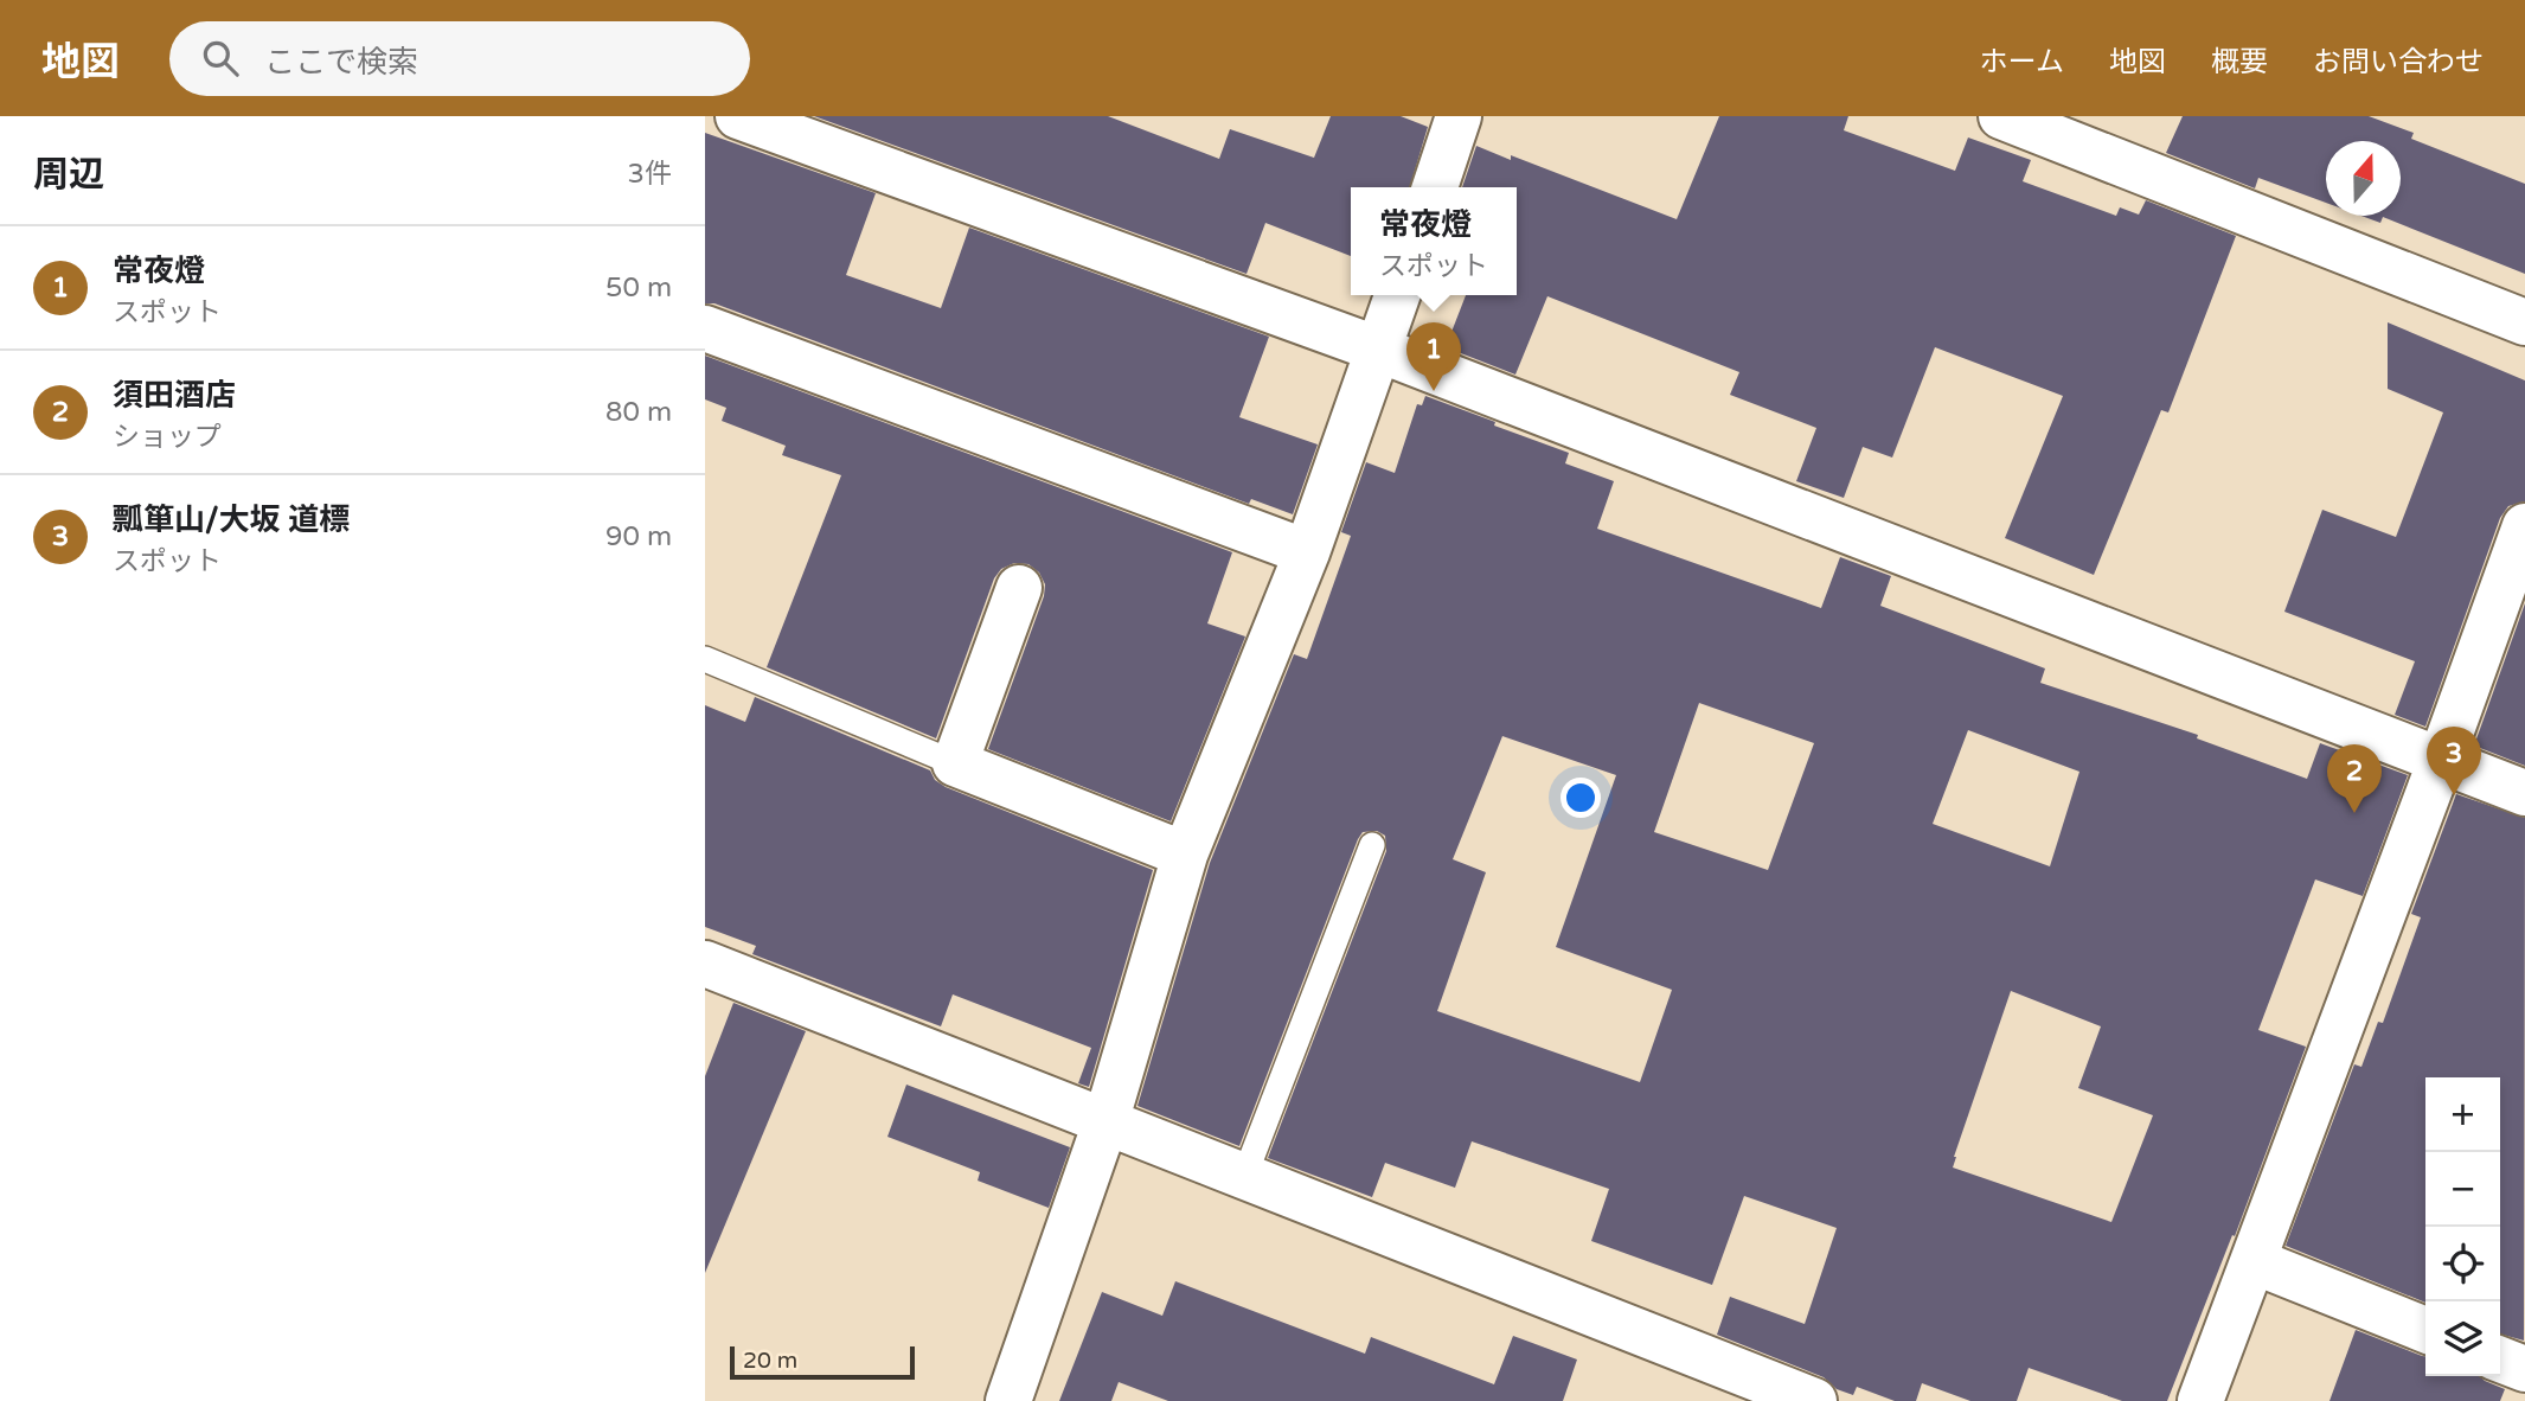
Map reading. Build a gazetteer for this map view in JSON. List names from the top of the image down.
{
  "scale_bar": "20 m",
  "north": "top",
  "page": {
    "header": "地図",
    "search": "ここで検索",
    "nav": [
      "ホーム",
      "地図",
      "概要",
      "お問い合わせ"
    ],
    "heading": ["周辺", "3件"],
    "popup": ["常夜燈", "スポット"],
    "list": [
      {
        "mark": "1",
        "name": "常夜燈",
        "note": "スポット",
        "value": "50 m"
      },
      {
        "mark": "2",
        "name": "須田酒店",
        "note": "ショップ",
        "value": "80 m"
      },
      {
        "mark": "3",
        "name": "瓢箪山/大坂 道標",
        "note": "スポット",
        "value": "90 m"
      }
    ],
    "pins": ["1", "3", "2"],
    "map_buttons": ["+", "−"],
    "scale": "20 m"
  }
}
